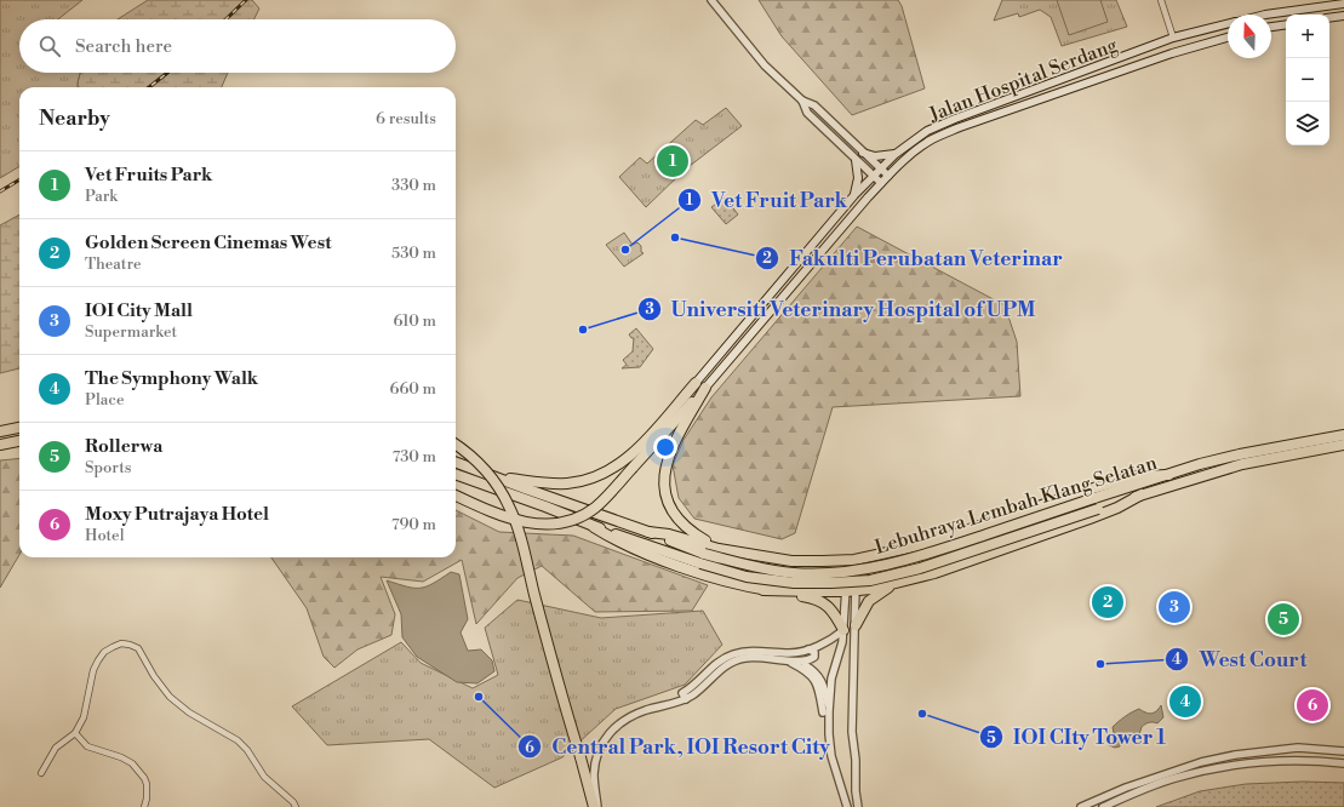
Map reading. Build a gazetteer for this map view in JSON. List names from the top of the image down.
{
  "streets": {
    "highway": ["Lebuhraya Lembah Klang Selatan"],
    "main road": ["Jalan Hospital Serdang"]
  },
  "places": [
    "Fakulti Perubatan Veterinar",
    "Vet Fruit Park",
    "Universiti Veterinary Hospital of UPM",
    "West Court",
    "Central Park, IOI Resort City",
    "IOI CIty Tower 1"
  ],
  "north": "top",
  "page": {
    "map_buttons": ["+", "−"],
    "search": "Search here",
    "heading": ["Nearby", "6 results"],
    "pins": [
      "1",
      "2",
      "3",
      "5",
      "4",
      "6"
    ],
    "list": [
      {
        "mark": "1",
        "name": "Vet Fruits Park",
        "note": "Park",
        "value": "330 m"
      },
      {
        "mark": "2",
        "name": "Golden Screen Cinemas West",
        "note": "Theatre",
        "value": "530 m"
      },
      {
        "mark": "3",
        "name": "IOI City Mall",
        "note": "Supermarket",
        "value": "610 m"
      },
      {
        "mark": "4",
        "name": "The Symphony Walk",
        "note": "Place",
        "value": "660 m"
      },
      {
        "mark": "5",
        "name": "Rollerwa",
        "note": "Sports",
        "value": "730 m"
      },
      {
        "mark": "6",
        "name": "Moxy Putrajaya Hotel",
        "note": "Hotel",
        "value": "790 m"
      }
    ]
  }
}
